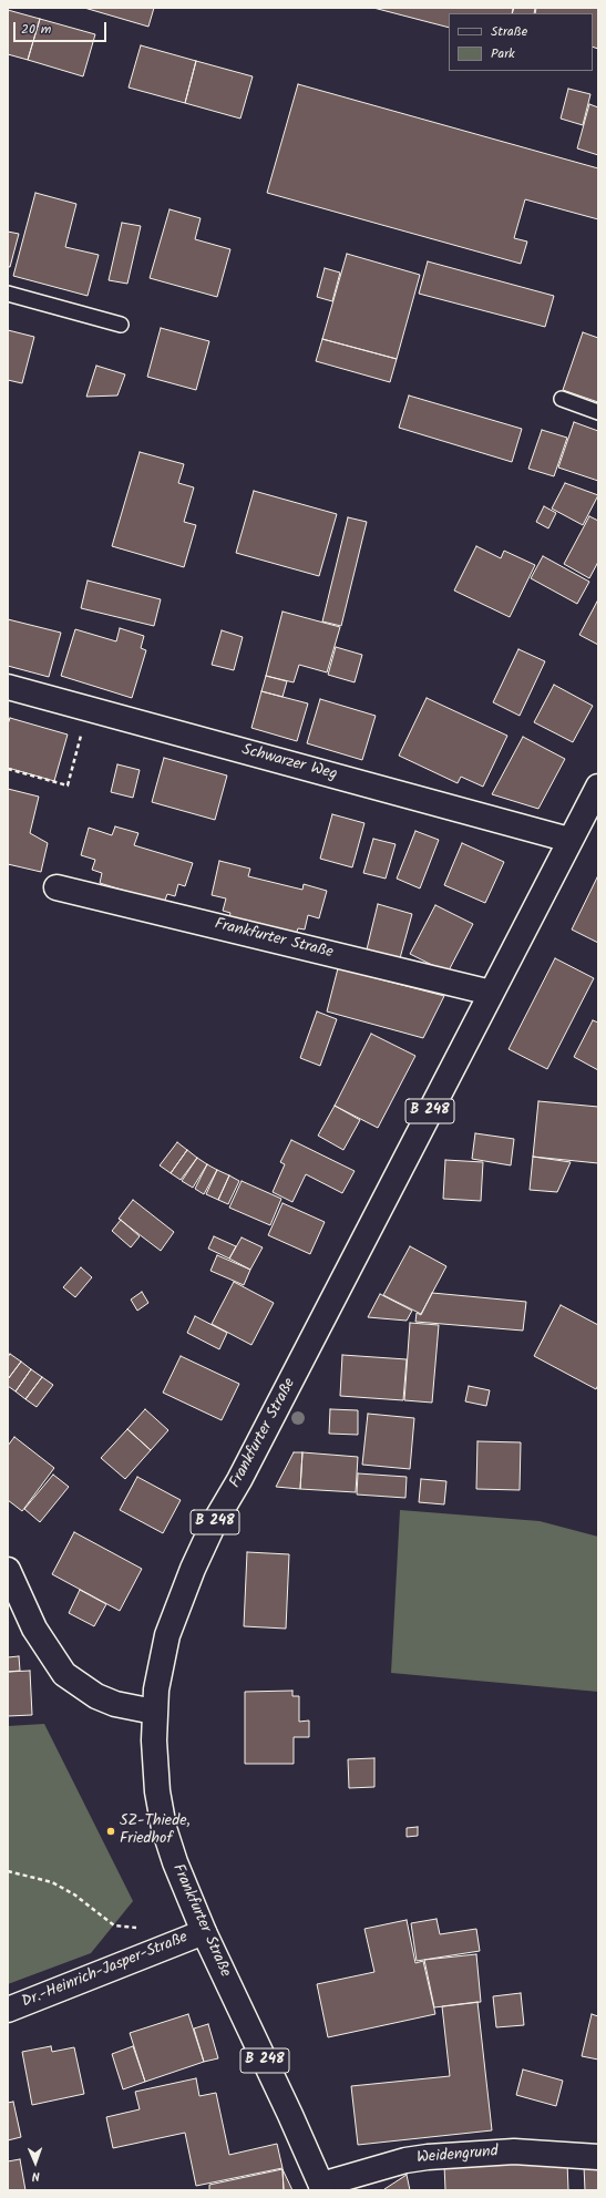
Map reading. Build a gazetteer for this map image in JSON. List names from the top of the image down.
{
  "streets": {
    "street": [
      "Schwarzer Weg",
      "Frankfurter Straße",
      "B 248",
      "Dr.-Heinrich-Jasper-Straße",
      "Weidengrund"
    ]
  },
  "crossings": [
    ["Schwarzer Weg", "Frankfurter Straße"],
    ["Frankfurter Straße", "Dr.-Heinrich-Jasper-Straße"],
    ["Frankfurter Straße", "Weidengrund"]
  ],
  "places": ["SZ-Thiede, Friedhof"],
  "legend": ["Straße", "Park"],
  "scale_bar": "20 m",
  "north": "bottom"
}
